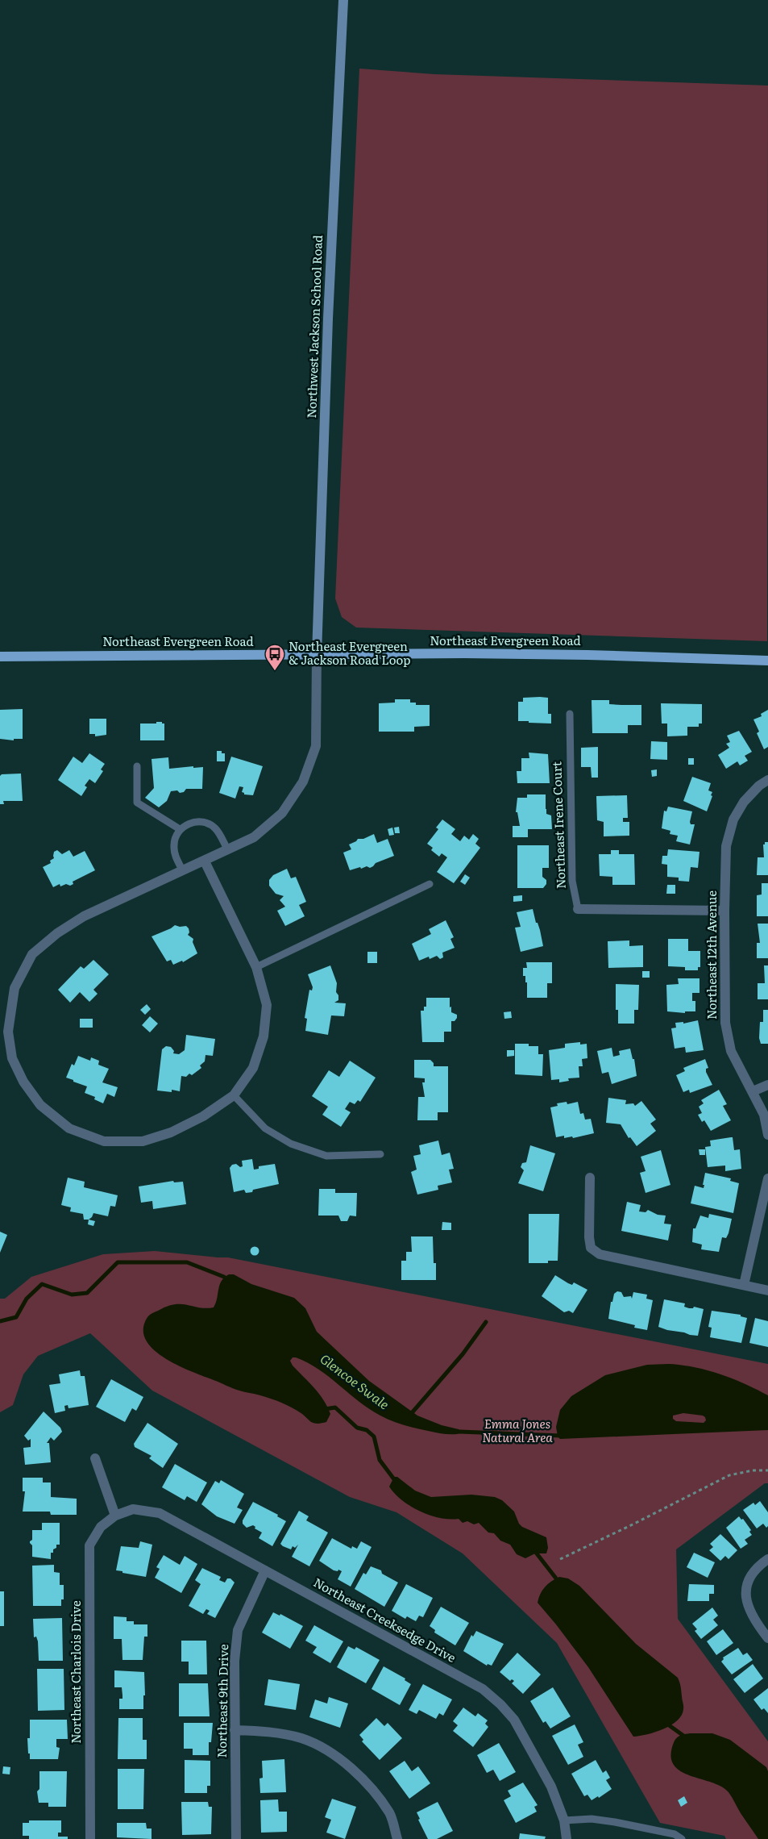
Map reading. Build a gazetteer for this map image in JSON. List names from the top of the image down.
{
  "streets": {
    "main road": ["Northwest Jackson School Road", "Northeast Evergreen Road"],
    "street": [
      "Northeast Irene Court",
      "Northeast 12th Avenue",
      "Northeast Creeksedge Drive",
      "Northeast Charlois Drive",
      "Northeast 9th Drive"
    ]
  },
  "crossings": [
    ["Northwest Jackson School Road", "Northeast Evergreen Road"],
    ["Northeast Irene Court", "Northeast 12th Avenue"],
    ["Northeast Creeksedge Drive", "Northeast Charlois Drive"],
    ["Northeast Creeksedge Drive", "Northeast 9th Drive"]
  ],
  "water": ["Glencoe Swale"],
  "parks": ["Emma Jones Natural Area"],
  "places": {
    "bus stop": ["Northeast Evergreen & Jackson Road Loop"]
  }
}
